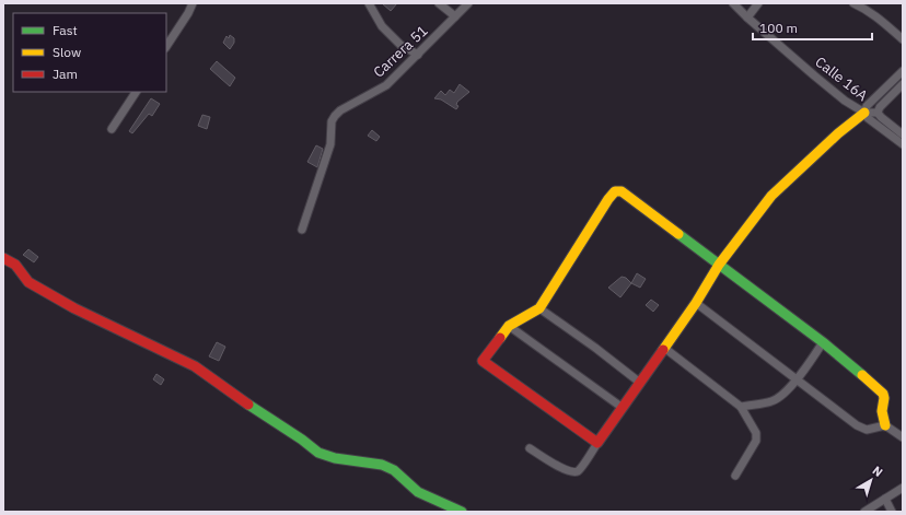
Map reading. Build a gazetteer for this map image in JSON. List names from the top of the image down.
{
  "streets": {
    "street": ["Carrera 51", "Calle 16A"]
  },
  "legend": ["Fast", "Slow", "Jam"],
  "scale_bar": "100 m",
  "north": "top right"
}
